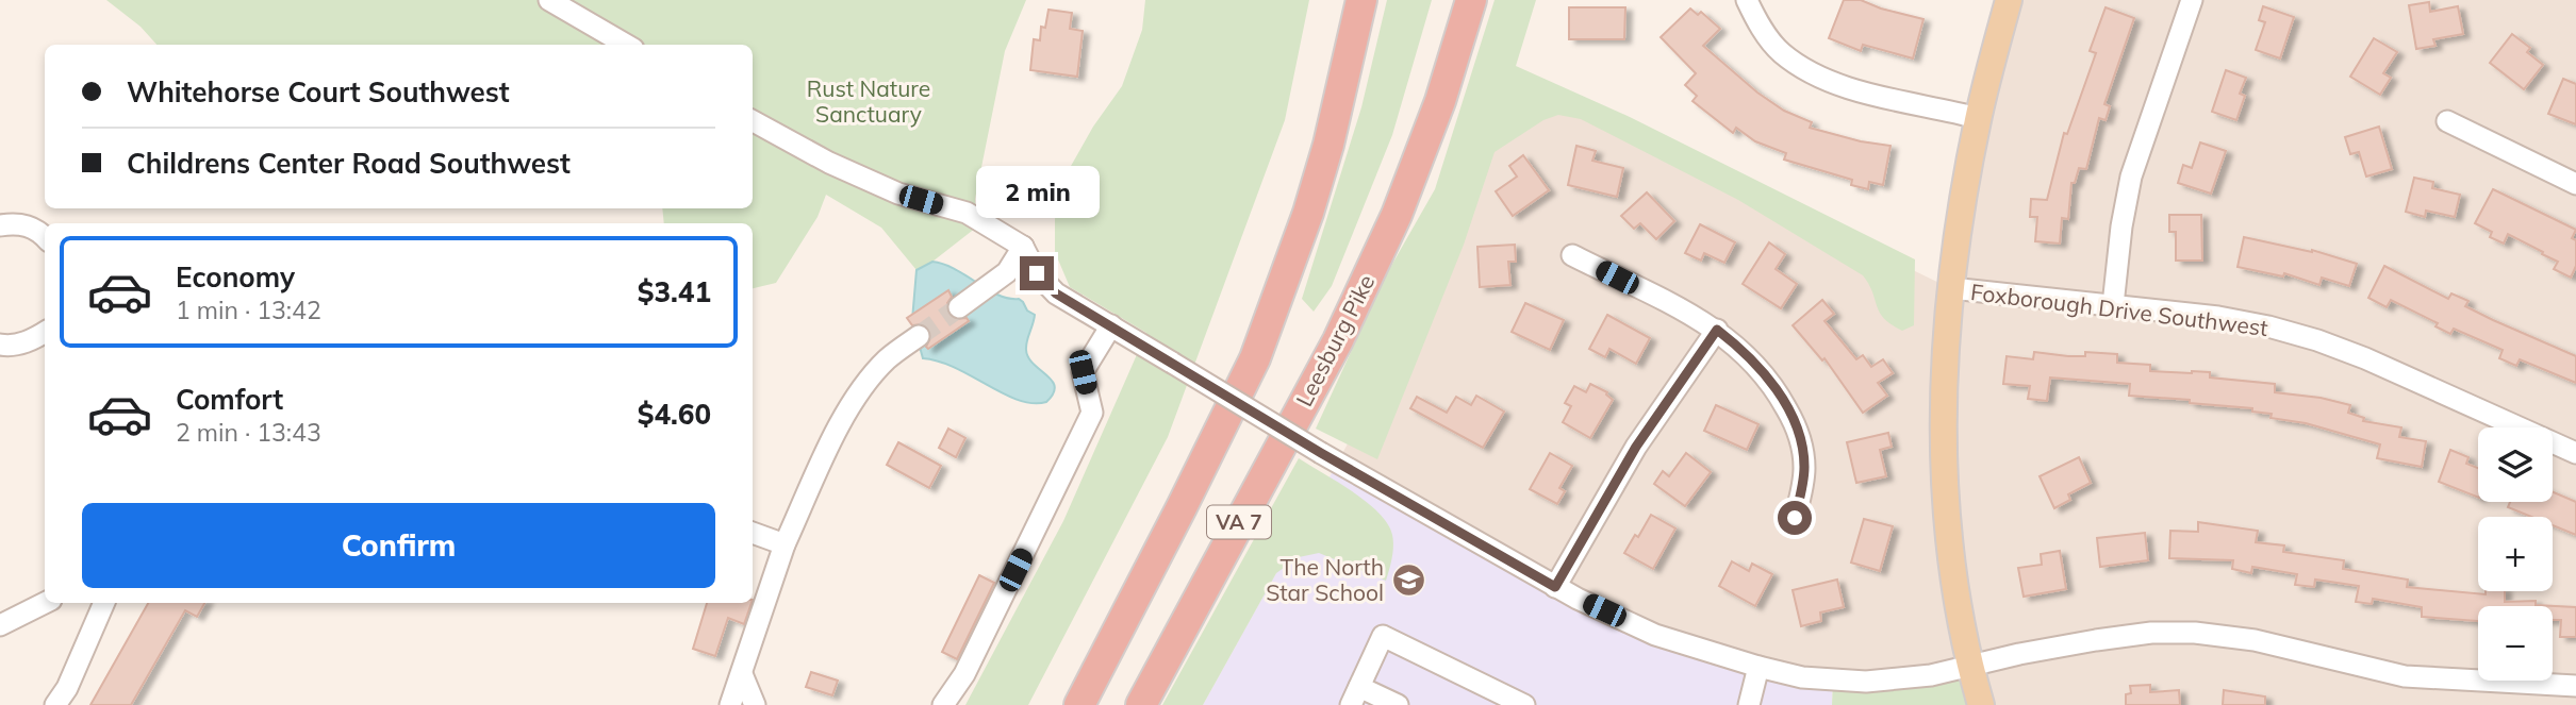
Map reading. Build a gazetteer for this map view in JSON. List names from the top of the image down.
{
  "streets": {
    "highway": ["Leesburg Pike", "VA 7"],
    "street": ["Foxborough Drive Southwest"]
  },
  "parks": ["Rust Nature Sanctuary"],
  "places": {
    "school or university": ["The North Star School"]
  },
  "page": {
    "banner": ["Whitehorse Court Southwest", "Childrens Center Road Southwest"],
    "bubble": "2 min",
    "list": [
      {
        "name": "Economy",
        "note": "1 min · 13:42",
        "value": "$3.41"
      },
      {
        "name": "Comfort",
        "note": "2 min · 13:43",
        "value": "$4.60"
      }
    ],
    "map_buttons": ["+", "−"],
    "buttons": "Confirm"
  }
}
